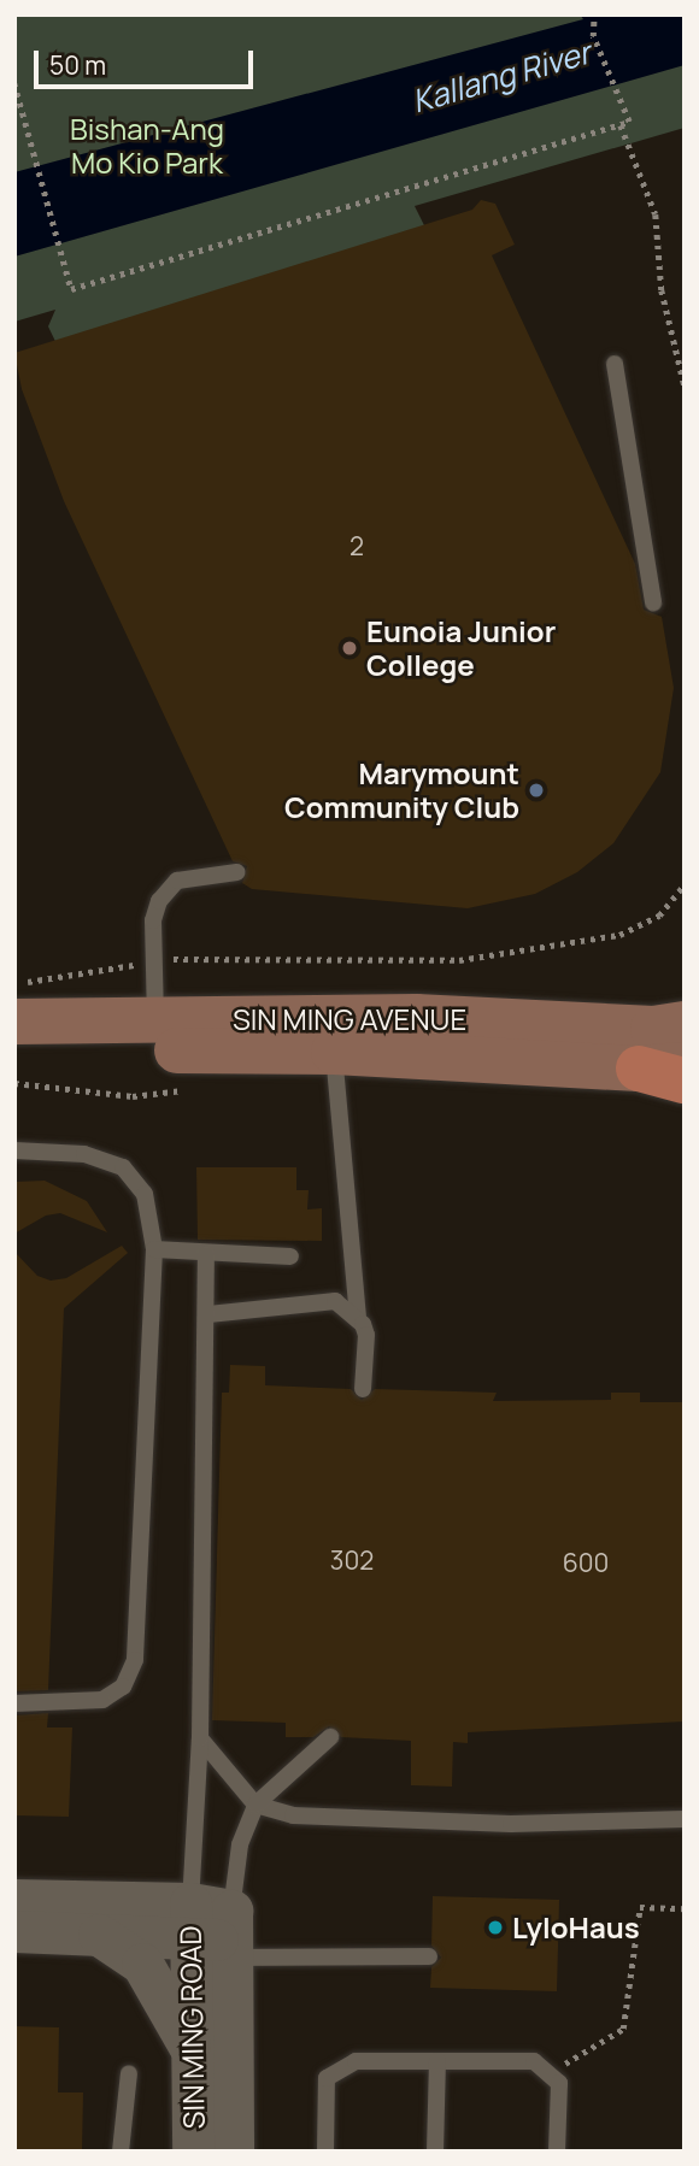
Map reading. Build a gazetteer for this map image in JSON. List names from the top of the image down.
{
  "streets": {
    "main road": ["SIN MING AVENUE"],
    "street": ["SIN MING ROAD"]
  },
  "water": ["Kallang River"],
  "parks": ["Bishan-Ang Mo Kio Park"],
  "places": ["Eunoia Junior College", "Marymount Community Club", "LyloHaus"],
  "house_numbers": ["2", "302", "600"],
  "scale_bar": "50 m"
}
